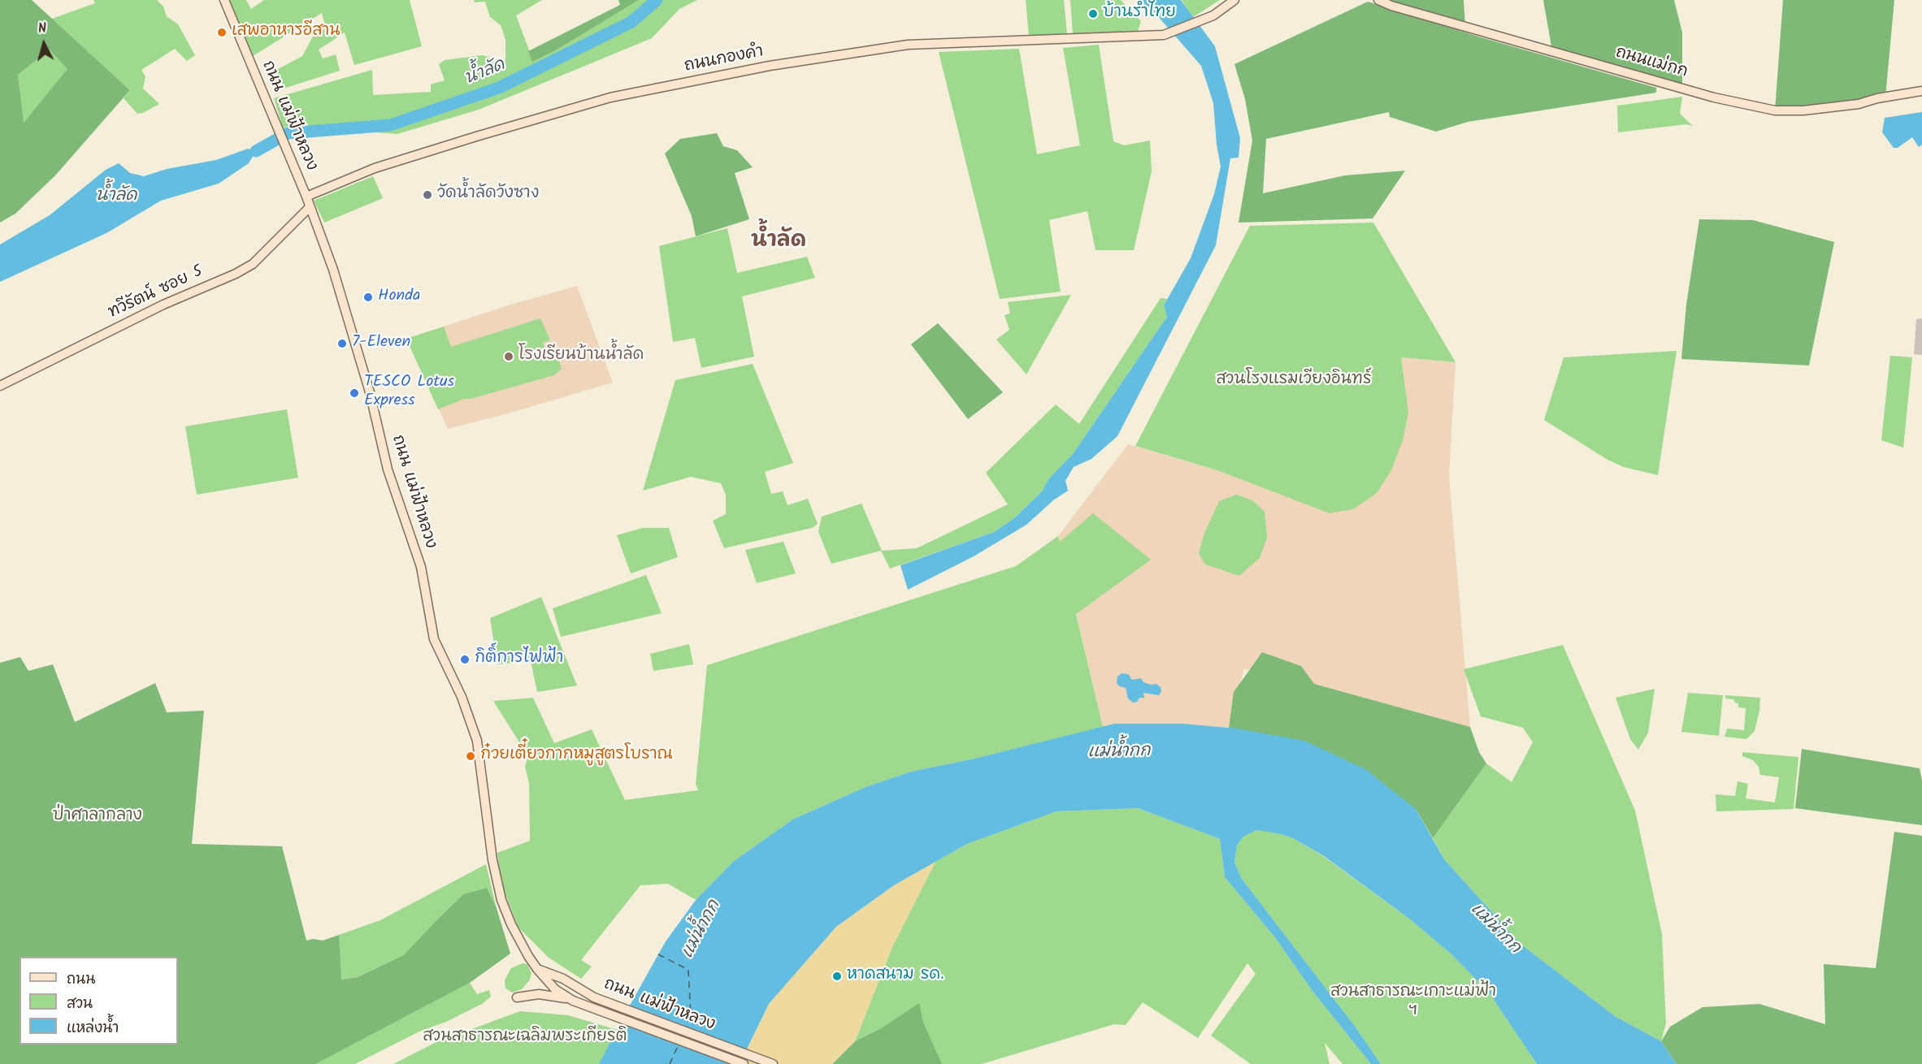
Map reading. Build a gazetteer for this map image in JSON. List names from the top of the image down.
{
  "streets": {
    "street": [
      "ถนนกองคำ",
      "ถนนแม่กก",
      "ถนน แม่ฟ้าหลวง",
      "ทวีรัตน์ ซอย 5"
    ]
  },
  "crossings": [
    ["ถนนกองคำ", "ถนน แม่ฟ้าหลวง"],
    ["ถนน แม่ฟ้าหลวง", "ทวีรัตน์ ซอย 5"]
  ],
  "districts": ["น้ำลัด"],
  "water": ["น้ำลัด", "แม่น้ำกก"],
  "parks": [
    "สวนโรงแรมเวียงอินทร์",
    "ป่าศาลากลาง",
    "สวนสาธารณะเกาะแม่ฟ้า ฯ",
    "สวนสาธารณะเฉลิมพระเกียรติ"
  ],
  "places": [
    "บ้านรำไทย",
    "เสพอาหารอีสาน",
    "วัดน้ำลัดวังซาง",
    "Honda",
    "7-Eleven",
    "โรงเรียนบ้านน้ำลัด",
    "TESCO Lotus Express",
    "กิติ์การไฟฟ้า",
    "ก๋วยเตี๋ยวกากหมูสูตรโบราณ",
    "หาดสนาม รด."
  ],
  "legend": ["ถนน", "สวน", "แหล่งน้ำ"],
  "north": "top"
}
